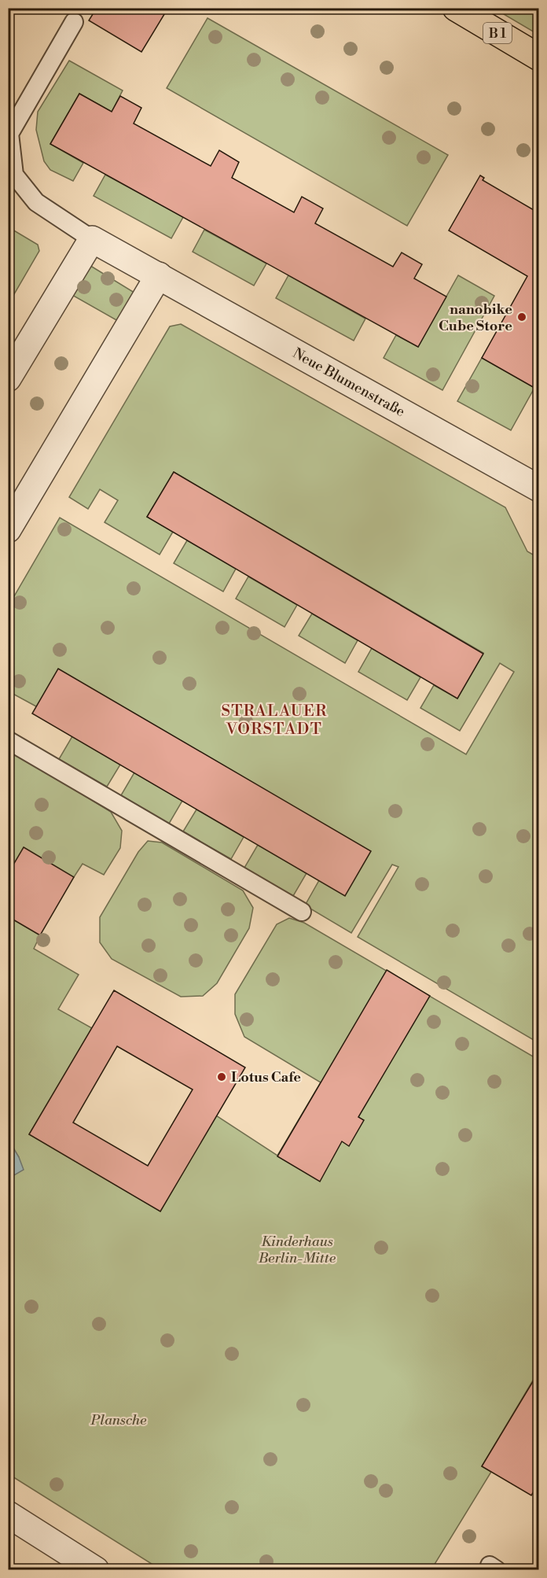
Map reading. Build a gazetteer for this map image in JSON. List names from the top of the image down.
{
  "streets": {
    "main road": ["B 1"],
    "street": ["Neue Blumenstraße"]
  },
  "districts": ["STRALAUER VORSTADT"],
  "parks": ["Kinderhaus Berlin-Mitte", "Plansche"],
  "places": ["nanobike Cube Store", "Lotus Cafe"]
}
